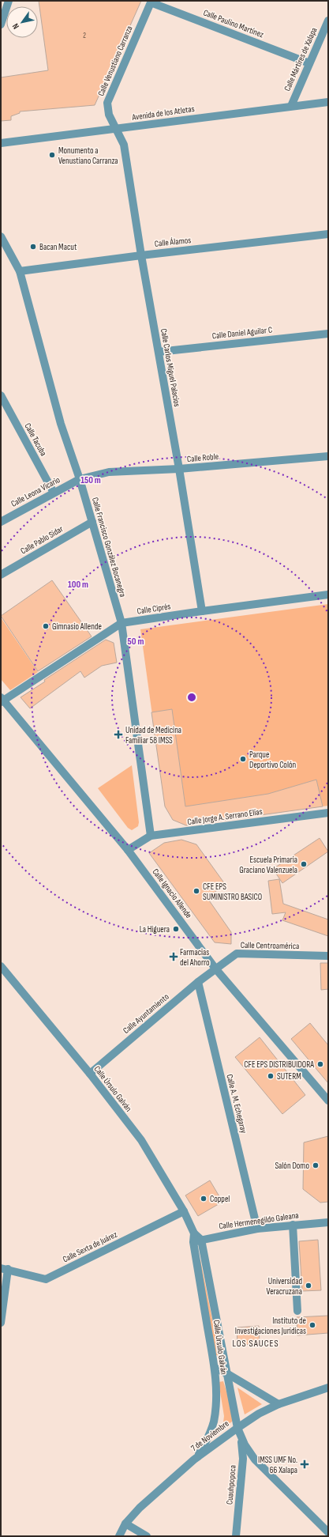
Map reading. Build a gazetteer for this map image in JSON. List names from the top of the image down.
{
  "streets": {
    "street": [
      "Calle Paulino Martínez",
      "Calle Mártires de Xalapa",
      "Calle Venustiano Carranza",
      "Avenida de los Atletas",
      "Calle Álamos",
      "Calle Daniel Aguilar C",
      "Calle Carlos Miguel Palacios",
      "Calle Tacuba",
      "Calle Roble",
      "Calle Leona Vicario",
      "Calle Pablo Sidar",
      "Calle Francisco González Bocanegra",
      "Calle Ciprés",
      "Calle Jorge A. Serrano Elías",
      "Calle Ignacio Allende",
      "Calle Centroamérica",
      "Calle Ayuntamiento",
      "Calle Úrsulo Galván",
      "Calle A. M. Echegaray",
      "Calle Hermenegildo Galeana",
      "Calle Sexta de Juárez",
      "7 de Noviembre",
      "Cuauhpopoca"
    ]
  },
  "crossings": [
    ["Calle Paulino Martínez", "Calle Mártires de Xalapa"],
    ["Calle Paulino Martínez", "Calle Venustiano Carranza"],
    ["Calle Mártires de Xalapa", "Avenida de los Atletas"],
    ["Calle Venustiano Carranza", "Avenida de los Atletas"],
    ["Calle Venustiano Carranza", "Calle Carlos Miguel Palacios"],
    ["Avenida de los Atletas", "Calle Carlos Miguel Palacios"],
    ["Calle Álamos", "Calle Carlos Miguel Palacios"],
    ["Calle Álamos", "Calle Francisco González Bocanegra"],
    ["Calle Daniel Aguilar C", "Calle Carlos Miguel Palacios"],
    ["Calle Carlos Miguel Palacios", "Calle Roble"],
    ["Calle Carlos Miguel Palacios", "Calle Ciprés"],
    ["Calle Tacuba", "Calle Leona Vicario"],
    ["Calle Roble", "Calle Leona Vicario"],
    ["Calle Roble", "Calle Francisco González Bocanegra"],
    ["Calle Leona Vicario", "Calle Francisco González Bocanegra"],
    ["Calle Pablo Sidar", "Calle Francisco González Bocanegra"],
    ["Calle Francisco González Bocanegra", "Calle Ciprés"],
    ["Calle Francisco González Bocanegra", "Calle Jorge A. Serrano Elías"],
    ["Calle Ciprés", "Calle Ignacio Allende"],
    ["Calle Jorge A. Serrano Elías", "Calle Ignacio Allende"],
    ["Calle Ignacio Allende", "Calle Centroamérica"],
    ["Calle Ignacio Allende", "Calle Ayuntamiento"],
    ["Calle Centroamérica", "Calle Ayuntamiento"],
    ["Calle Ayuntamiento", "Calle Úrsulo Galván"],
    ["Calle Ayuntamiento", "Calle A. M. Echegaray"],
    ["Calle Úrsulo Galván", "Calle Hermenegildo Galeana"],
    ["Calle Úrsulo Galván", "Calle Sexta de Juárez"],
    ["Calle Úrsulo Galván", "7 de Noviembre"],
    ["Calle Úrsulo Galván", "Cuauhpopoca"],
    ["Calle A. M. Echegaray", "Calle Hermenegildo Galeana"]
  ],
  "districts": ["LOS SAUCES"],
  "places": {
    "other": [
      "Monumento a Venustiano Carranza",
      "Bacan Macut",
      "Gimnasio Allende",
      "Parque Deportivo Colón",
      "Escuela Primaria Graciano Valenzuela",
      "CFE EPS SUMINISTRO BASICO",
      "La Higuera",
      "CFE EPS DISTRIBUIDORA",
      "SUTERM",
      "Salón Domo",
      "Coppel",
      "Universidad Veracruzana",
      "Instituto de Investigaciones Jurídicas"
    ],
    "health": ["Unidad de Medicina Familiar 58 IMSS", "Farmacias del Ahorro", "IMSS UMF No. 66 Xalapa"]
  },
  "house_numbers": ["2"],
  "north": "bottom left",
  "rings": ["150 m", "100 m", "50 m"]
}
